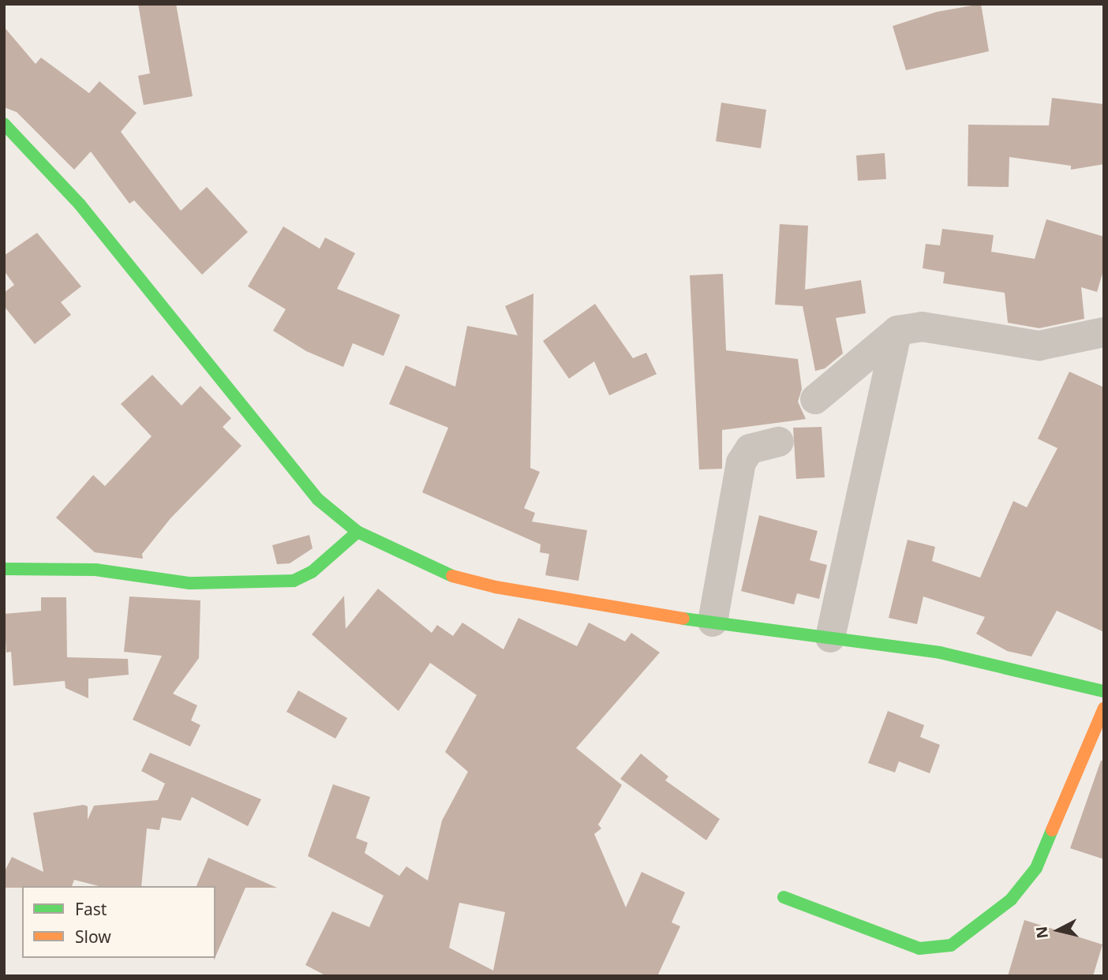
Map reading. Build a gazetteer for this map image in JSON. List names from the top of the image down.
{
  "legend": ["Fast", "Slow"],
  "north": "left"
}
